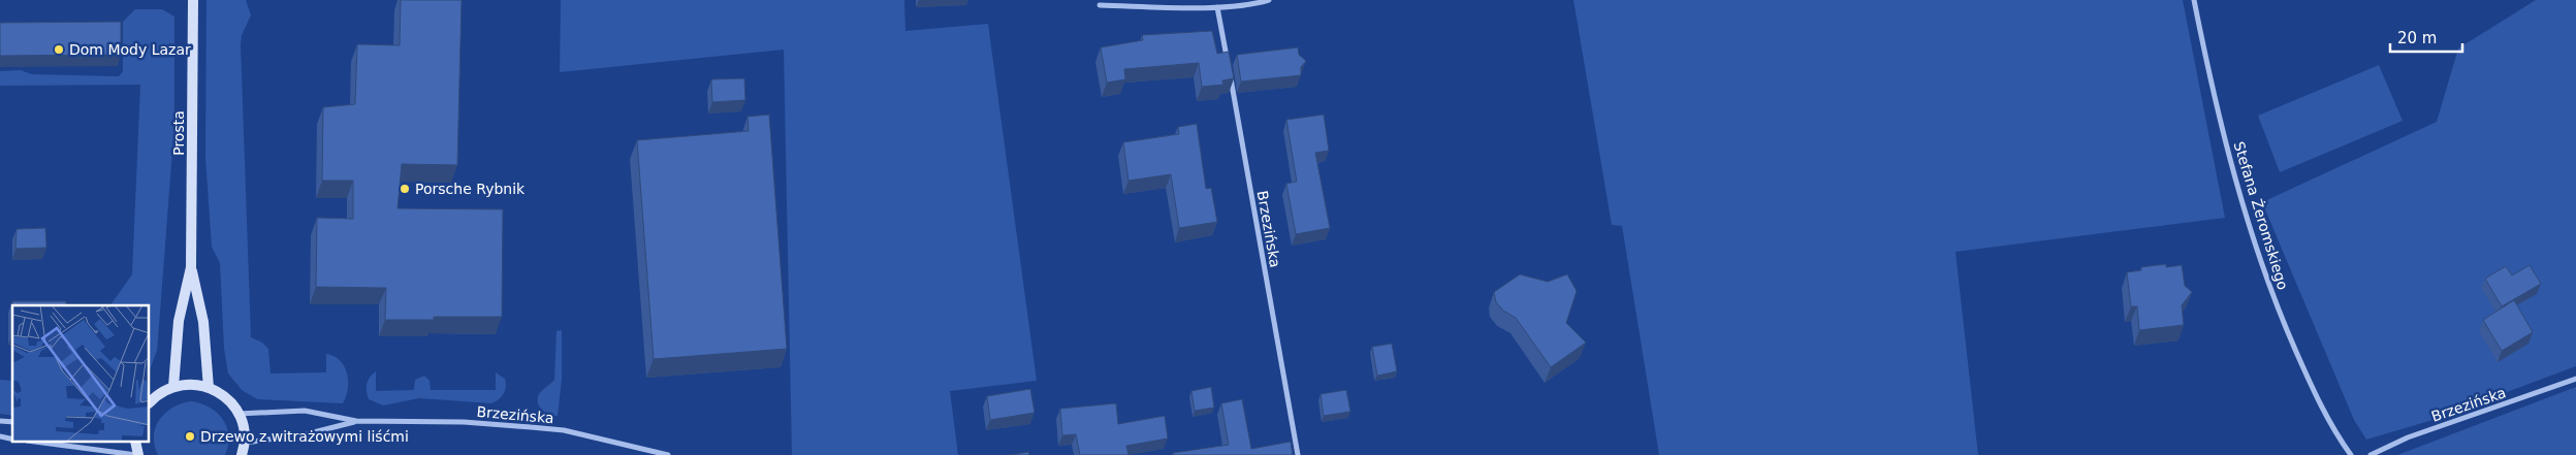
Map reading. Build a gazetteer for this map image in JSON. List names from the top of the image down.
{
  "streets": {
    "main road": ["Prosta"],
    "street": ["Stefana Żeromskiego", "Brzezińska"]
  },
  "places": ["Dom Mody Lazar", "Porsche Rybnik", "Drzewo z witrażowymi liśćmi"],
  "scale_bar": "20 m"
}
